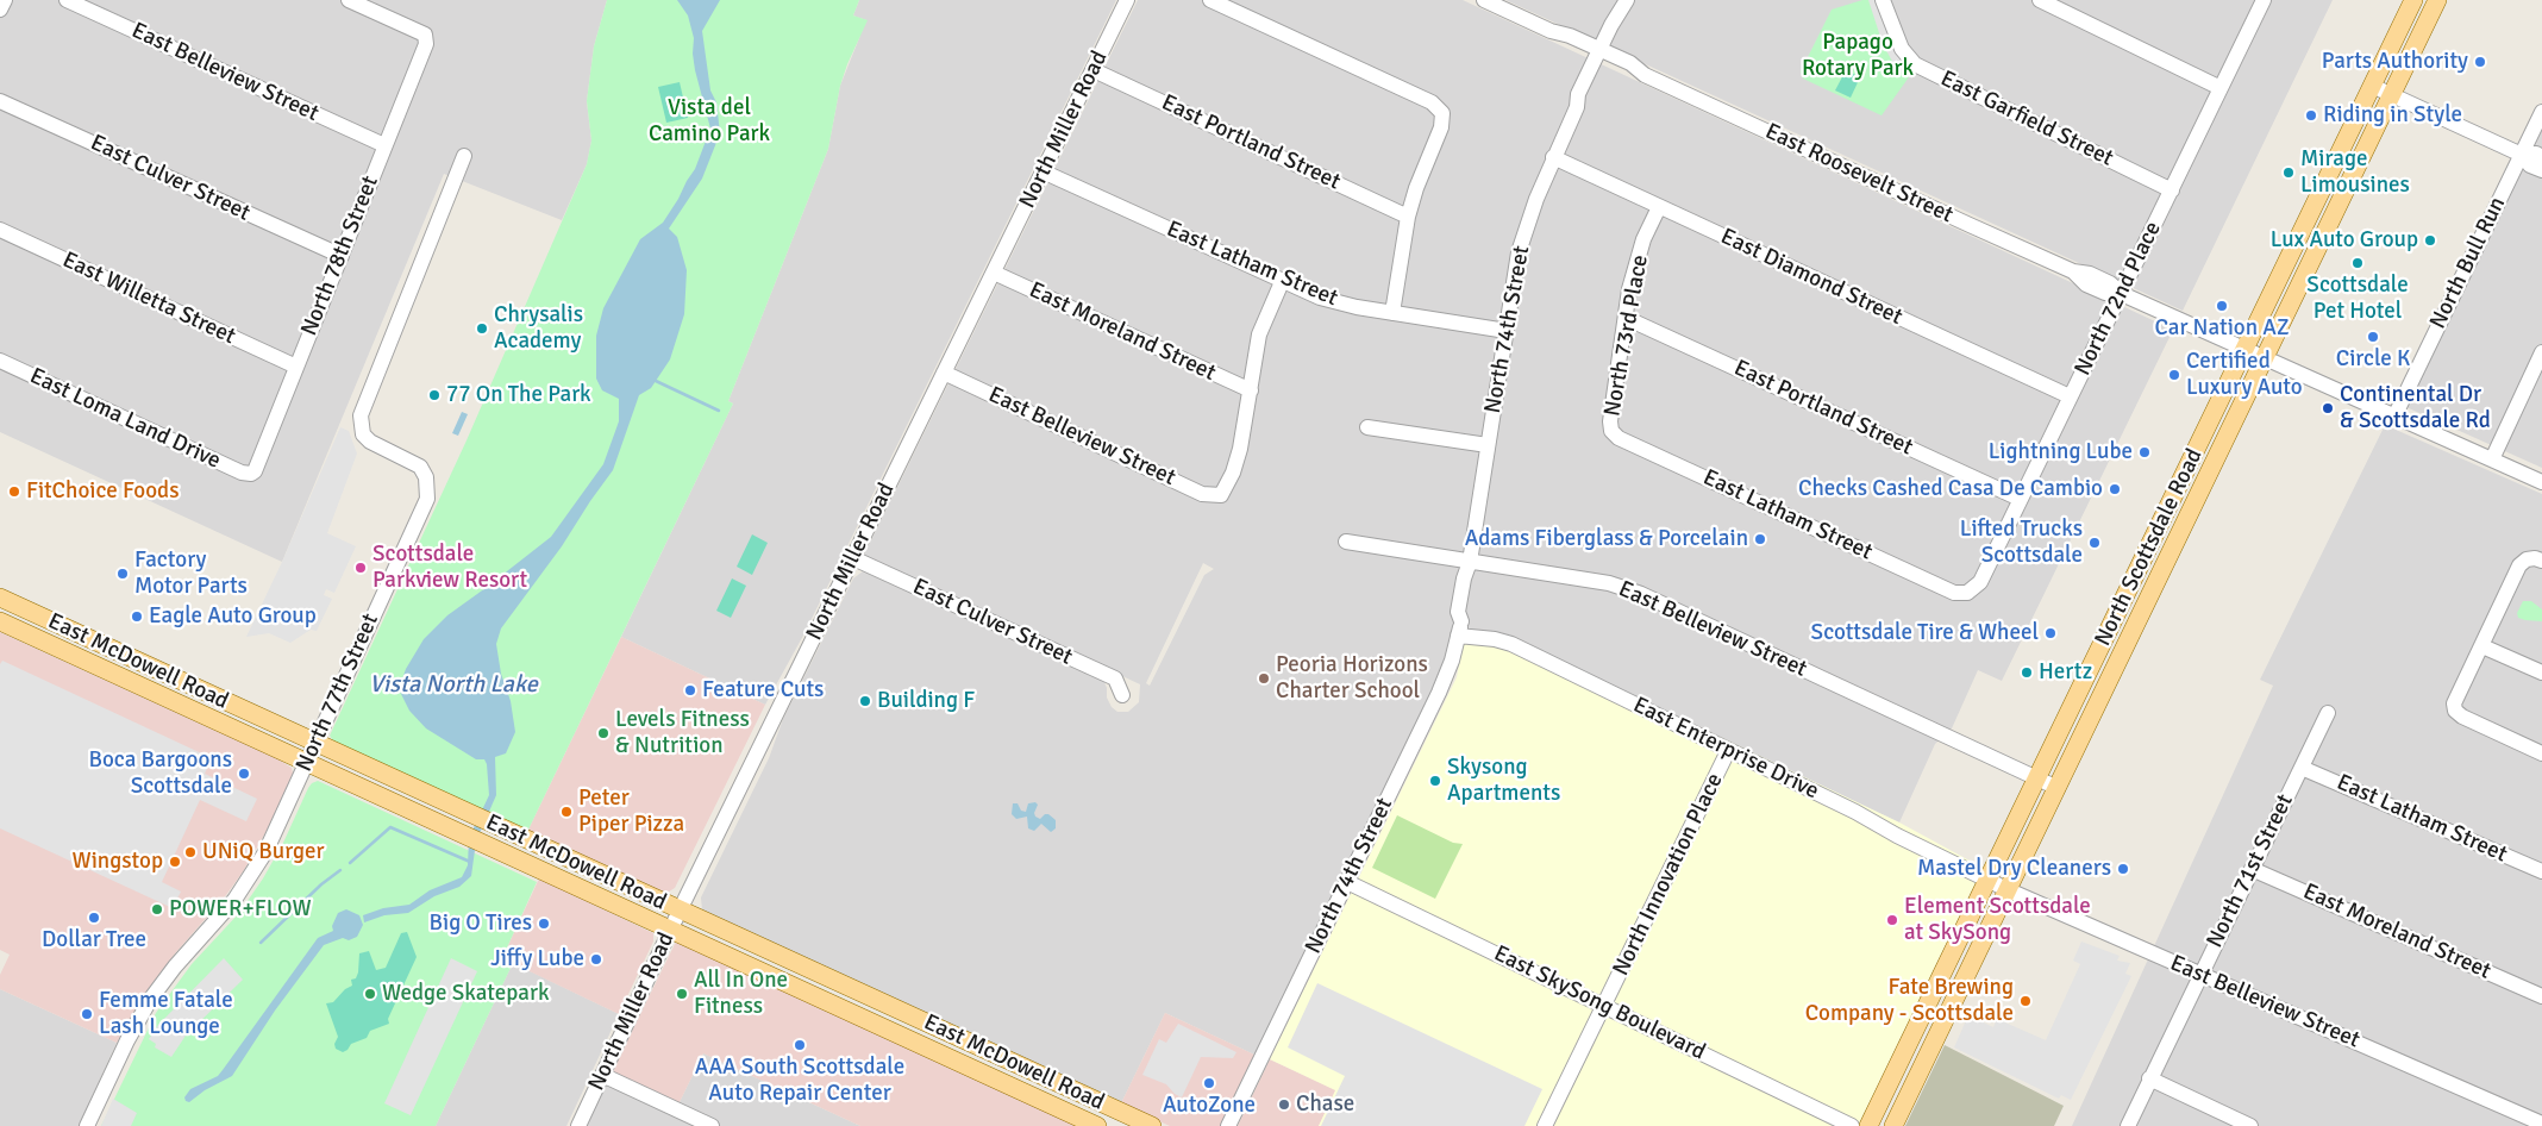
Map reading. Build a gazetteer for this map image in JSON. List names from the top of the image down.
{
  "streets": {
    "main road": ["North Scottsdale Road", "East McDowell Road"],
    "street": [
      "East Belleview Street",
      "East Garfield Street",
      "North Miller Road",
      "East Portland Street",
      "East Roosevelt Street",
      "East Culver Street",
      "North 78th Street",
      "North Bull Run",
      "East Latham Street",
      "East Diamond Street",
      "East Willetta Street",
      "North 72nd Place",
      "North 74th Street",
      "East Moreland Street",
      "North 73rd Place",
      "East Loma Land Drive",
      "North 77th Street",
      "East Enterprise Drive",
      "North 71st Street",
      "North Innovation Place",
      "East SkySong Boulevard"
    ]
  },
  "crossings": [
    ["East Belleview Street", "North Miller Road"],
    ["East Belleview Street", "North 78th Street"],
    ["East Belleview Street", "North 74th Street"],
    ["East Belleview Street", "East Moreland Street"],
    ["East Belleview Street", "North Scottsdale Road"],
    ["East Belleview Street", "East Enterprise Drive"],
    ["East Belleview Street", "North 71st Street"],
    ["East Garfield Street", "North 72nd Place"],
    ["North Miller Road", "East Portland Street"],
    ["North Miller Road", "East Culver Street"],
    ["North Miller Road", "East Latham Street"],
    ["North Miller Road", "East Moreland Street"],
    ["North Miller Road", "East McDowell Road"],
    ["East Portland Street", "North 72nd Place"],
    ["East Portland Street", "North 73rd Place"],
    ["East Roosevelt Street", "North Bull Run"],
    ["East Roosevelt Street", "North 72nd Place"],
    ["East Roosevelt Street", "North 74th Street"],
    ["East Roosevelt Street", "North Scottsdale Road"],
    ["East Culver Street", "North 78th Street"],
    ["North 78th Street", "East Willetta Street"],
    ["North 78th Street", "East Loma Land Drive"],
    ["East Latham Street", "North 72nd Place"],
    ["East Latham Street", "North 74th Street"],
    ["East Latham Street", "North 73rd Place"],
    ["East Latham Street", "North 71st Street"],
    ["East Diamond Street", "North 72nd Place"],
    ["East Diamond Street", "North 74th Street"],
    ["East Diamond Street", "North 73rd Place"],
    ["North 74th Street", "East Enterprise Drive"],
    ["North 74th Street", "East SkySong Boulevard"],
    ["East Moreland Street", "North 71st Street"],
    ["North Scottsdale Road", "East Enterprise Drive"],
    ["East McDowell Road", "North 77th Street"],
    ["East Enterprise Drive", "North Innovation Place"],
    ["North Innovation Place", "East SkySong Boulevard"]
  ],
  "water": ["Vista North Lake"],
  "parks": ["Papago Rotary Park", "Vista del Camino Park"],
  "places": [
    "Parts Authority",
    "Riding in Style",
    "Mirage Limousines",
    "Lux Auto Group",
    "Scottsdale Pet Hotel",
    "Car Nation AZ",
    "Chrysalis Academy",
    "Circle K",
    "Certified Luxury Auto",
    "77 On The Park",
    "Continental Dr & Scottsdale Rd",
    "Lightning Lube",
    "Checks Cashed Casa De Cambio",
    "FitChoice Foods",
    "Adams Fiberglass & Porcelain",
    "Lifted Trucks Scottsdale",
    "Scottsdale Parkview Resort",
    "Factory Motor Parts",
    "Eagle Auto Group",
    "Scottsdale Tire & Wheel",
    "Hertz",
    "Peoria Horizons Charter School",
    "Feature Cuts",
    "Building F",
    "Levels Fitness & Nutrition",
    "Boca Bargoons Scottsdale",
    "Skysong Apartments",
    "Peter Piper Pizza",
    "UNiQ Burger",
    "Wingstop",
    "Mastel Dry Cleaners",
    "POWER+FLOW",
    "Dollar Tree",
    "Element Scottsdale at SkySong",
    "Big O Tires",
    "Jiffy Lube",
    "Wedge Skatepark",
    "All In One Fitness",
    "Fate Brewing Company - Scottsdale",
    "Femme Fatale Lash Lounge",
    "AAA South Scottsdale Auto Repair Center",
    "AutoZone",
    "Chase"
  ]
}
